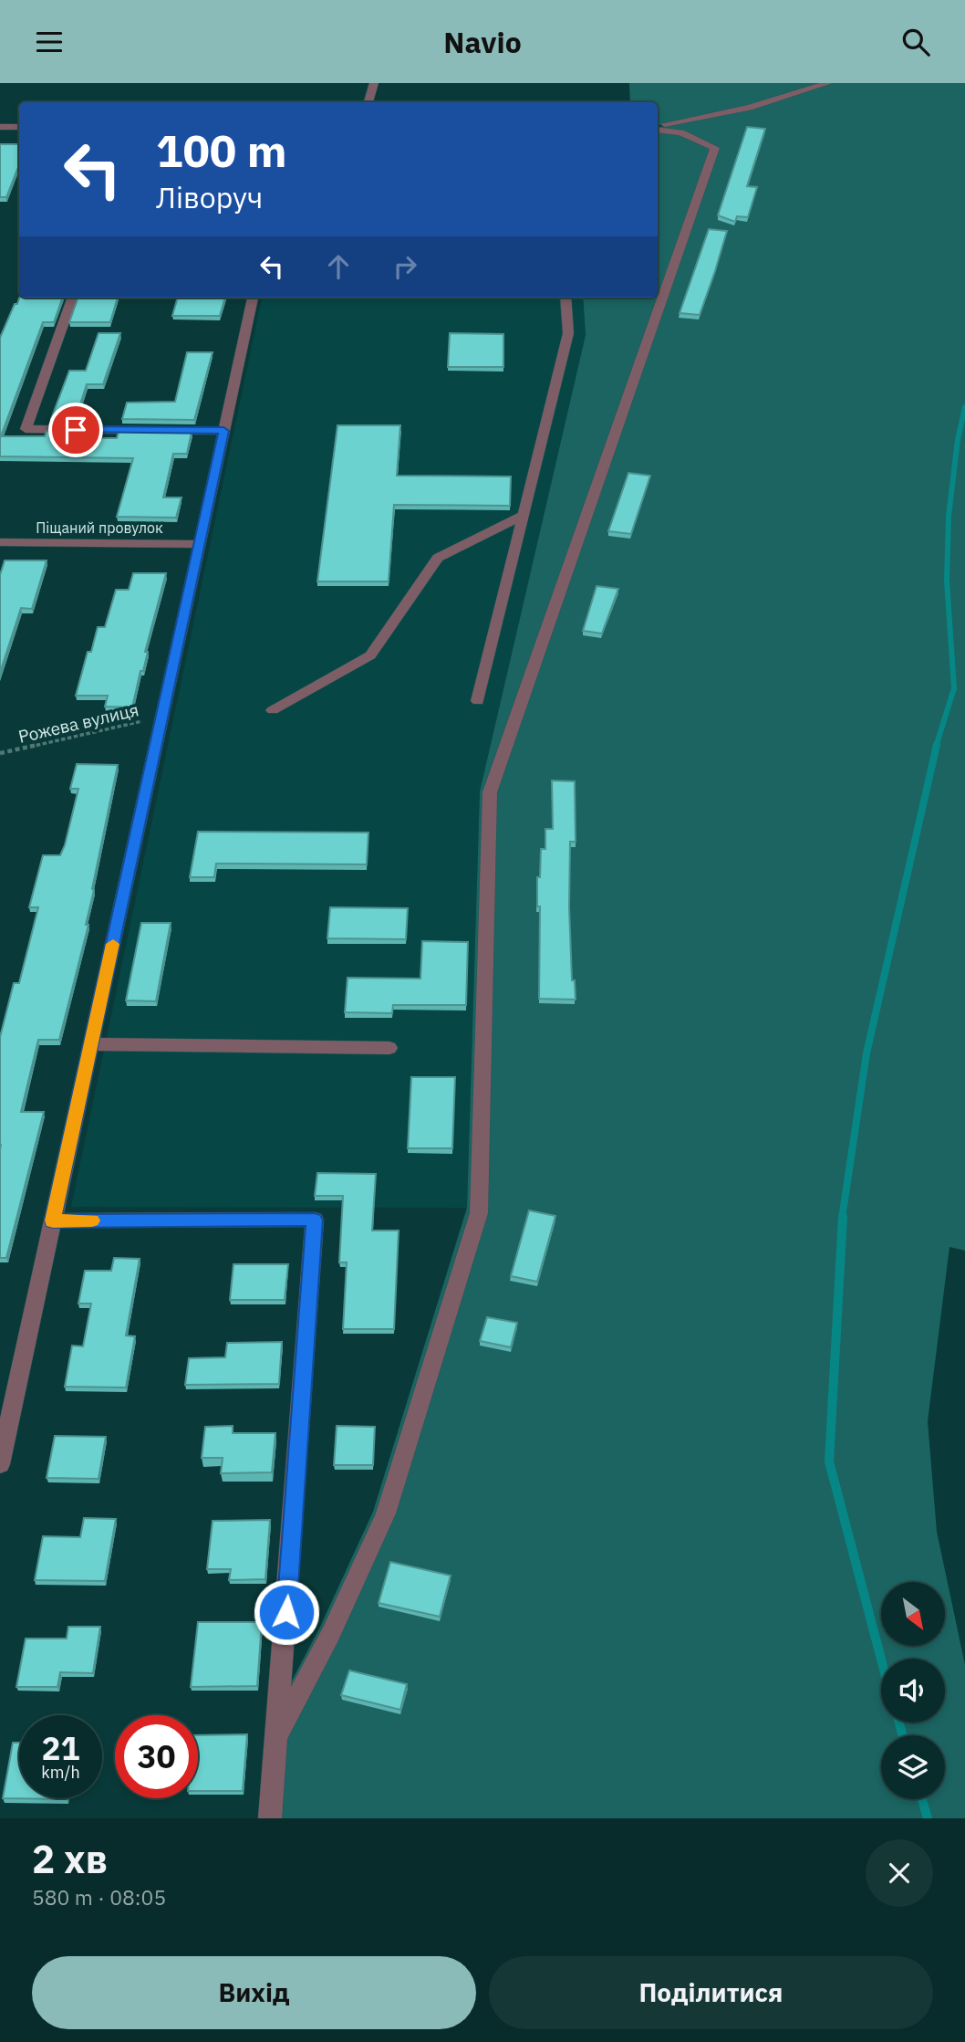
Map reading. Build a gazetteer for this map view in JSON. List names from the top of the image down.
{
  "streets": {
    "street": ["Піщаний провулок"],
    "path": ["Рожева вулиця"]
  },
  "north": "bottom right",
  "page": {
    "header": "Navio",
    "turn": ["100 m", "Ліворуч"],
    "speed": "21 km/h",
    "limit": "30",
    "heading": ["2 хв", "580 m · 08:05"],
    "buttons": ["Вихід", "Поділитися"]
  }
}
